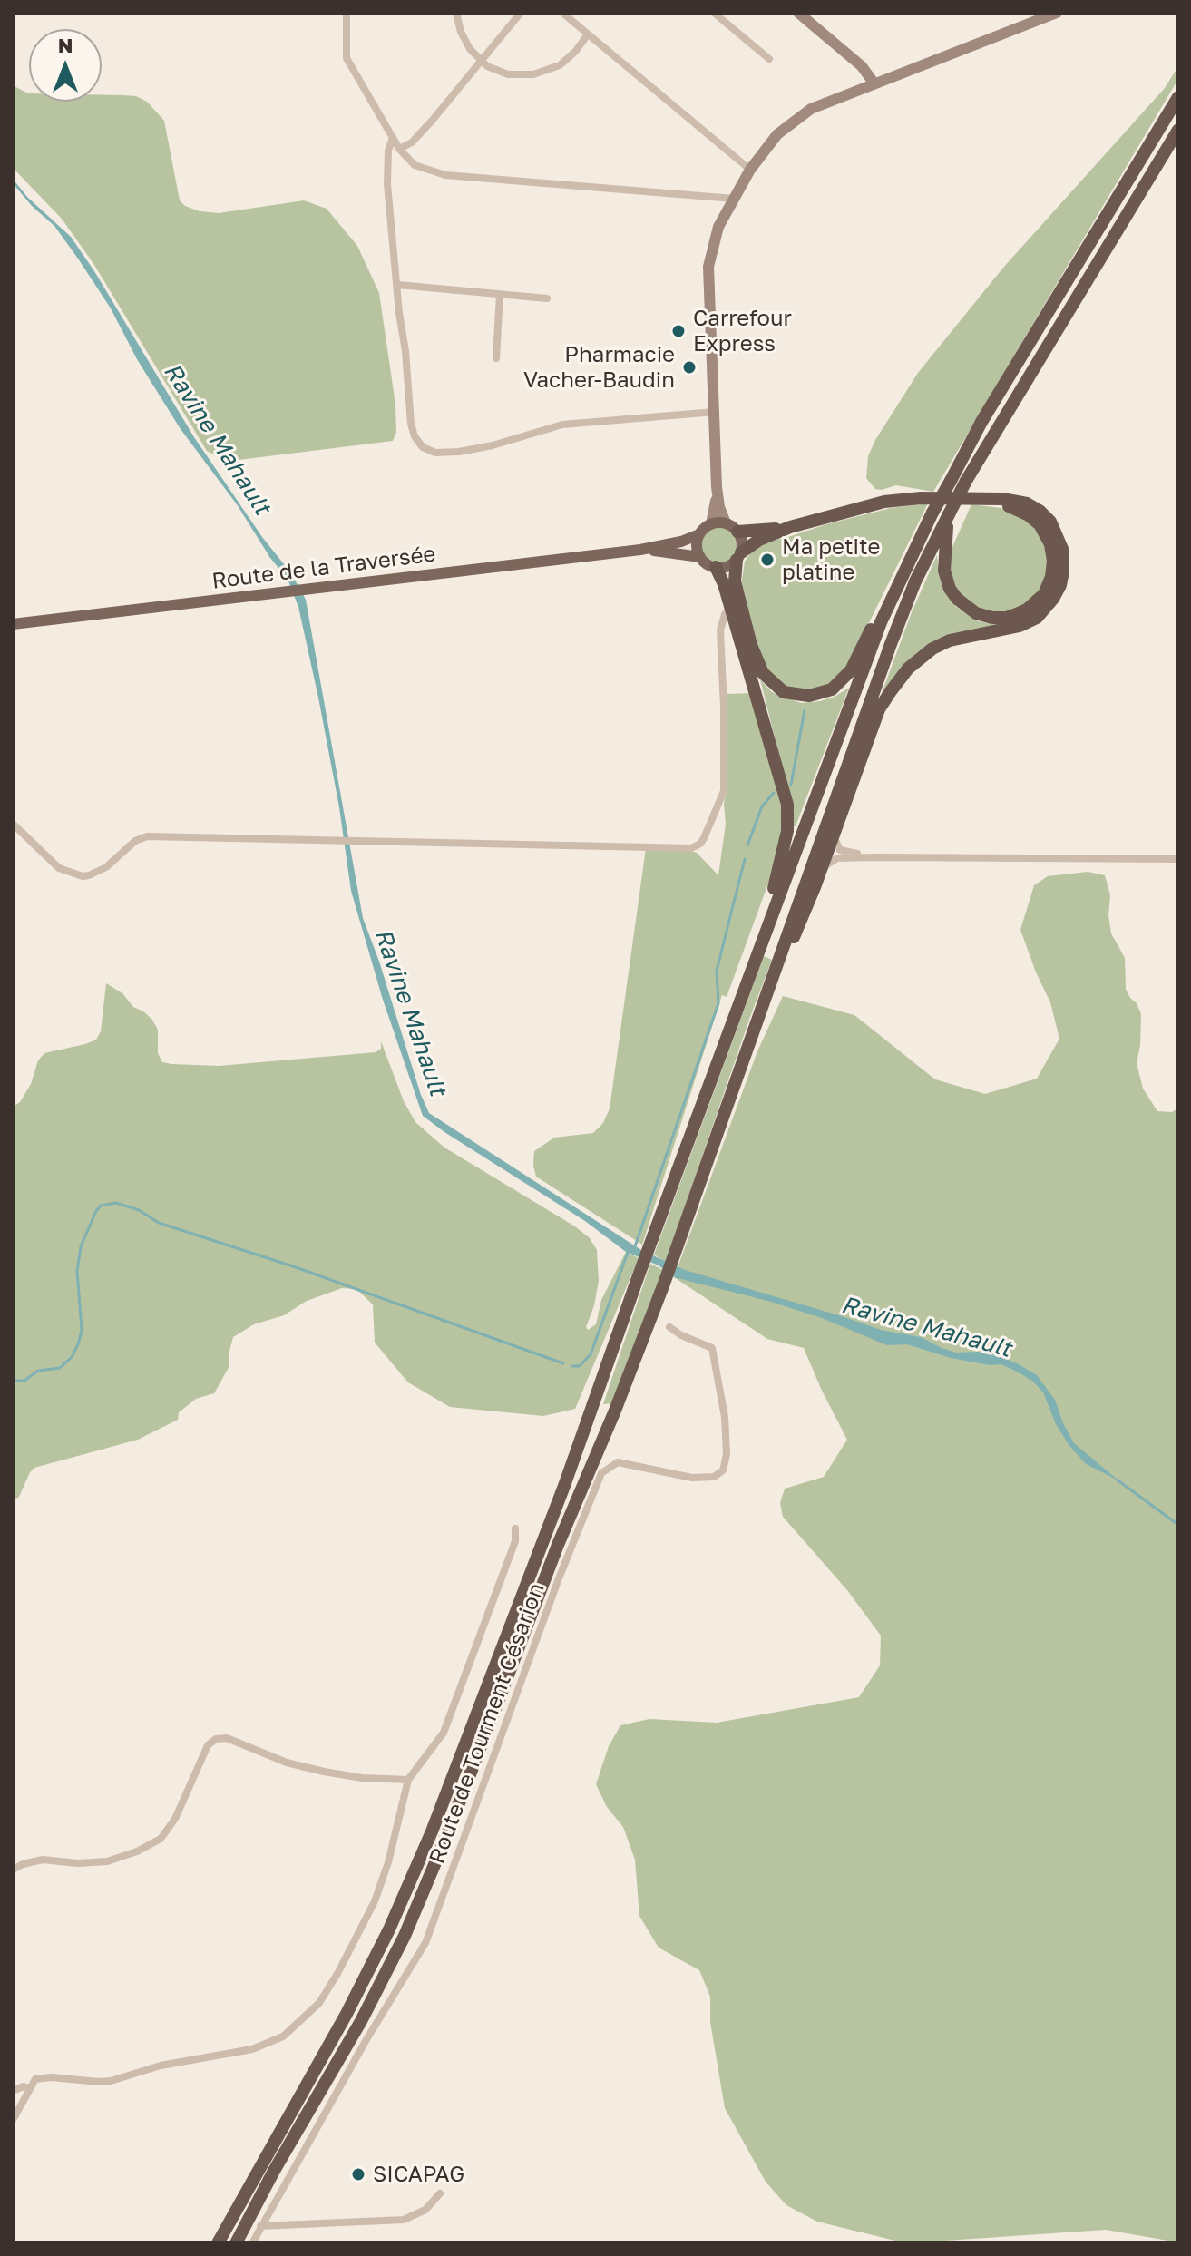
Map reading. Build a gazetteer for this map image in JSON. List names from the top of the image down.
{
  "streets": {
    "main road": ["Route de la Traversée"],
    "street": ["Route de Tourment Césarion"]
  },
  "water": ["Ravine Mahault"],
  "places": [
    "Carrefour Express",
    "Pharmacie Vacher-Baudin",
    "Ma petite platine",
    "SICAPAG"
  ],
  "north": "top"
}
